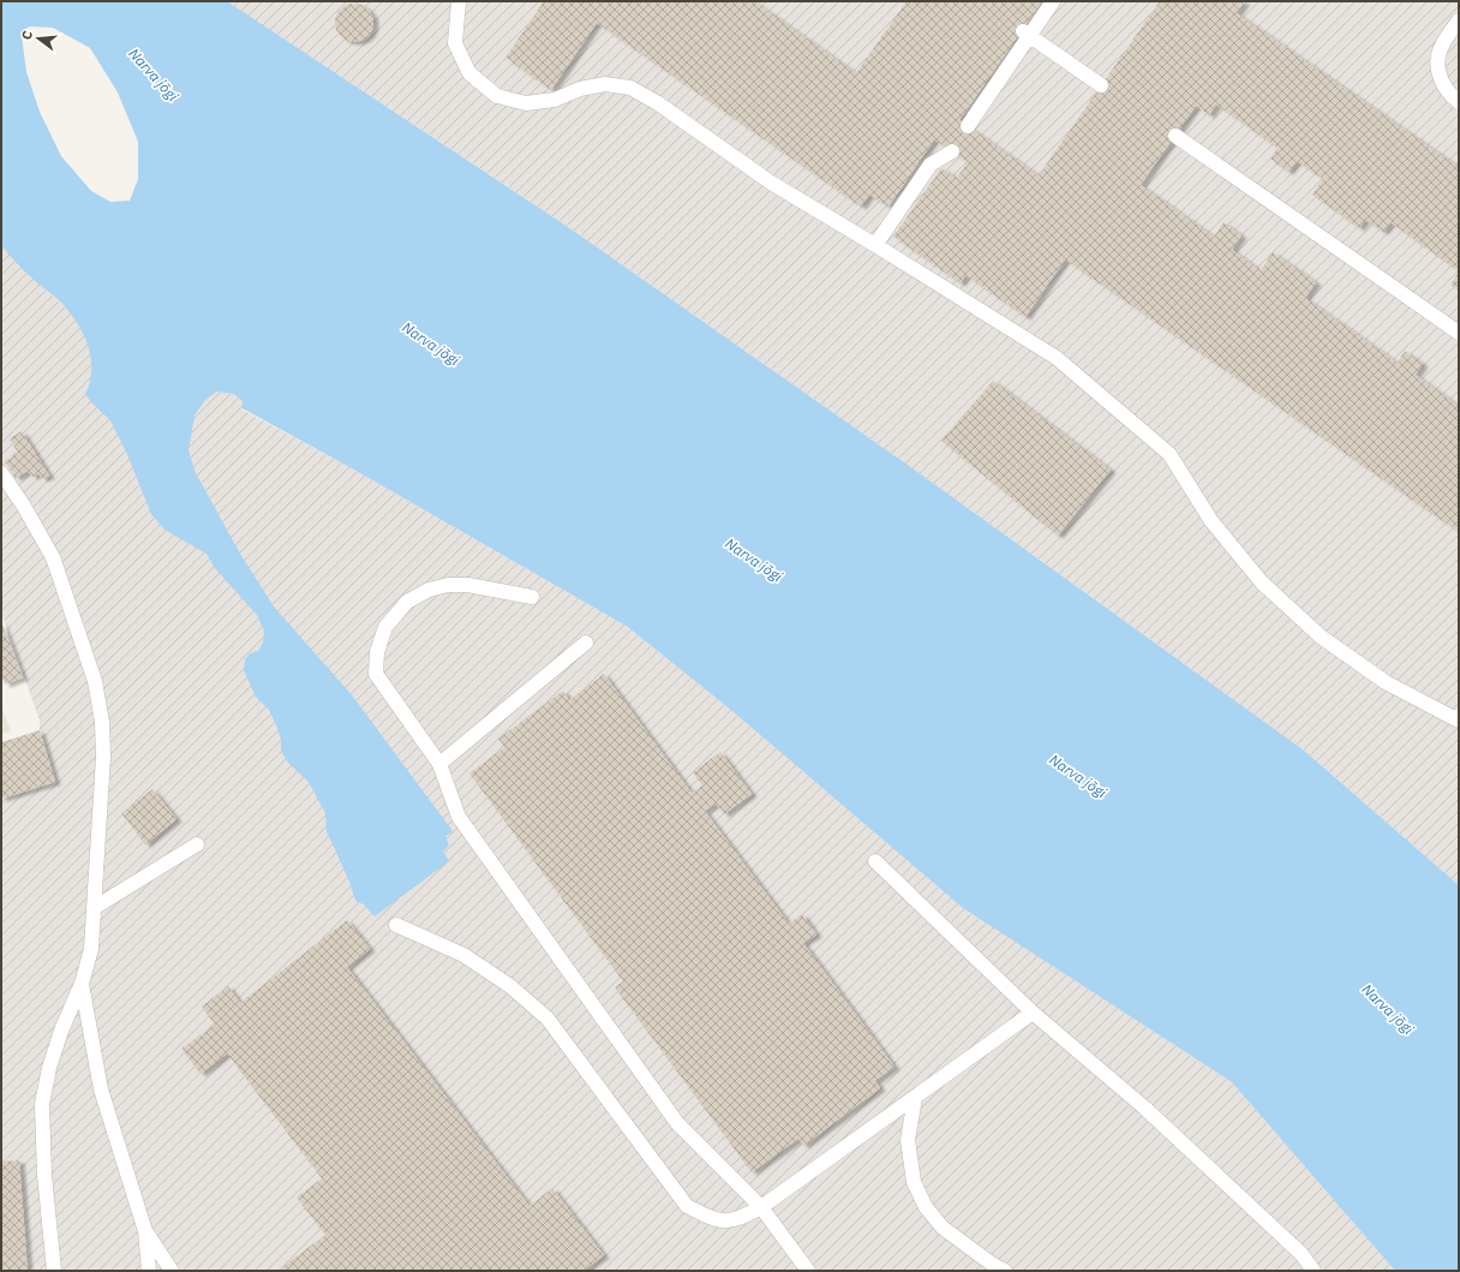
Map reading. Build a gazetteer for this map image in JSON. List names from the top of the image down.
{
  "water": ["Narva jõgi"],
  "north": "left"
}
